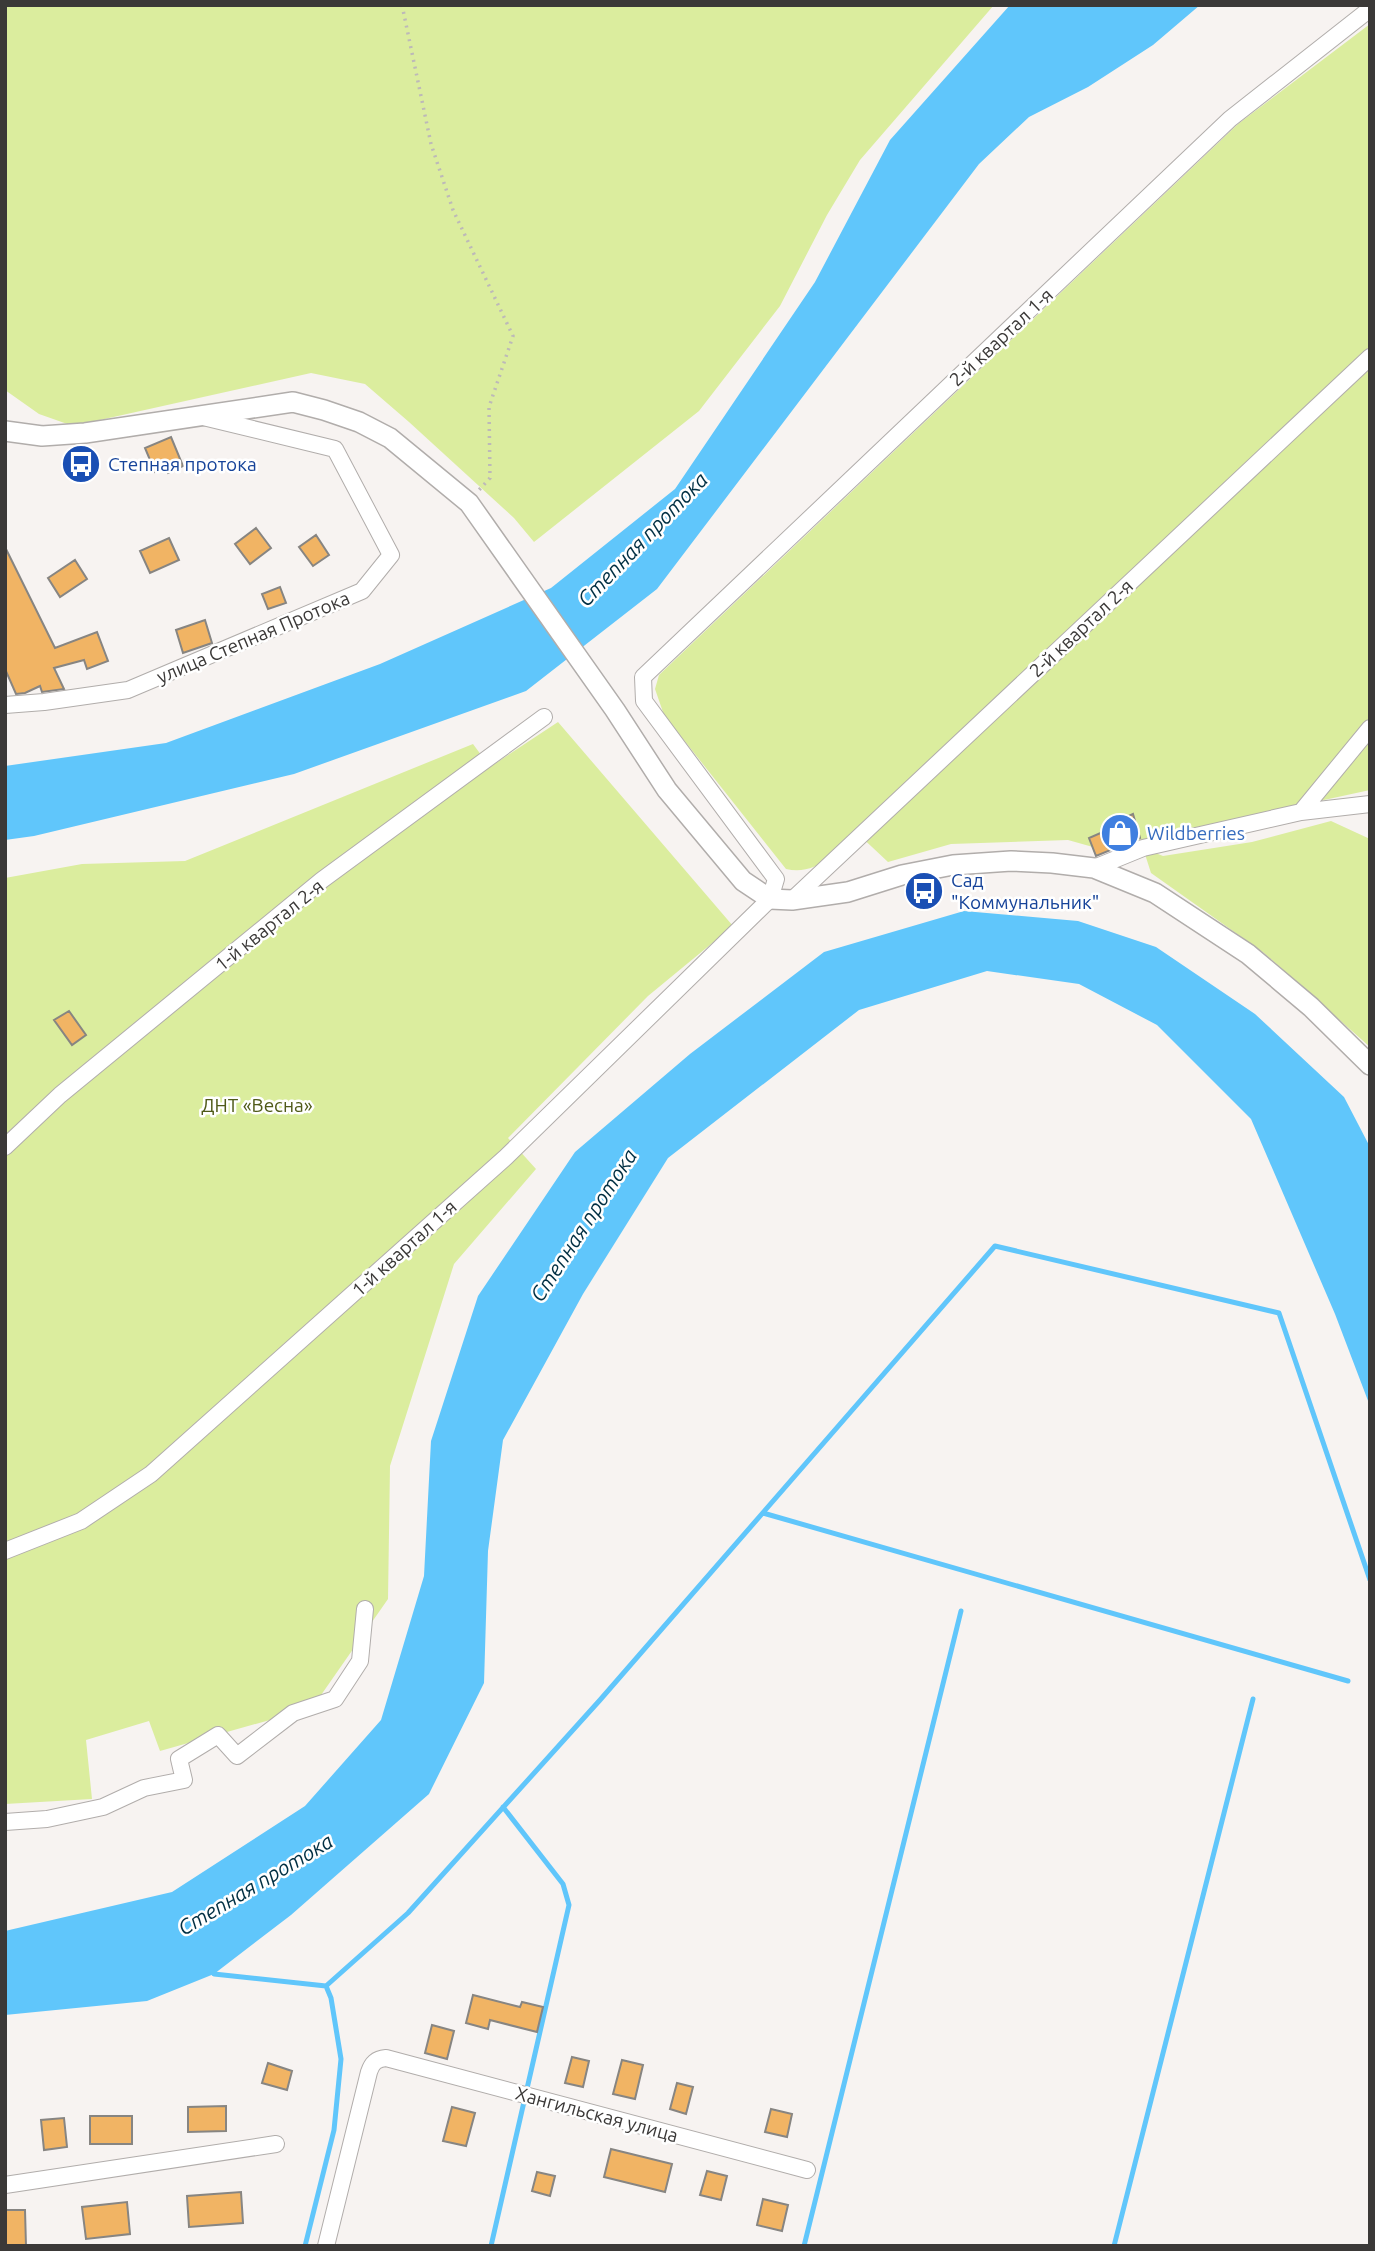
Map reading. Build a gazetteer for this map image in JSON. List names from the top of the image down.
{
  "streets": {
    "street": [
      "2-й квартал 1-я",
      "2-й квартал 2-я",
      "улица Степная Протока",
      "1-й квартал 2-я",
      "1-й квартал 1-я",
      "Хангильская улица"
    ]
  },
  "crossings": [
    ["2-й квартал 1-я", "1-й квартал 1-я"]
  ],
  "water": ["Степная протока"],
  "parks": ["ДНТ «Весна»"],
  "places": {
    "bus stop": ["Степная протока", "Сад \"Коммунальник\""],
    "shop": ["Wildberries"]
  }
}
